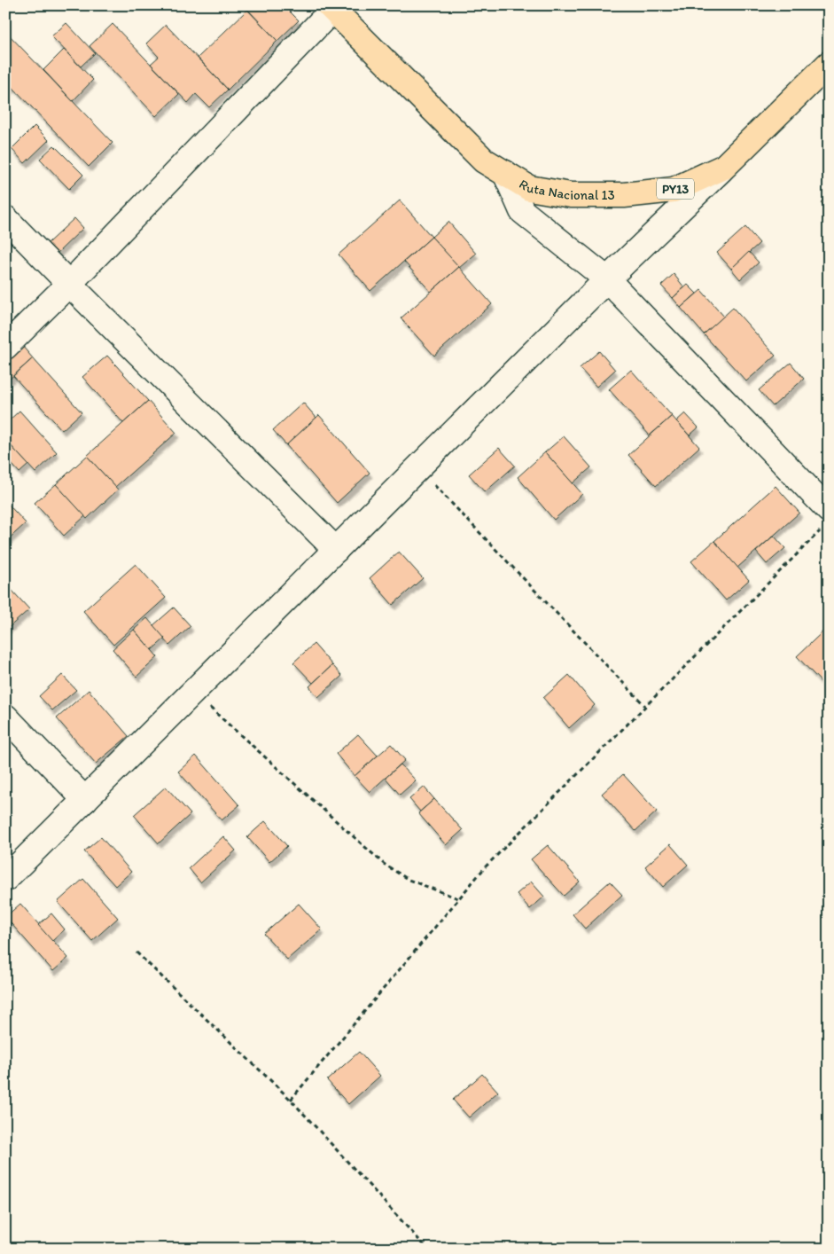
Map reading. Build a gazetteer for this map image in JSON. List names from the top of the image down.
{
  "streets": {
    "highway": ["Ruta Nacional 13", "PY13"]
  }
}
